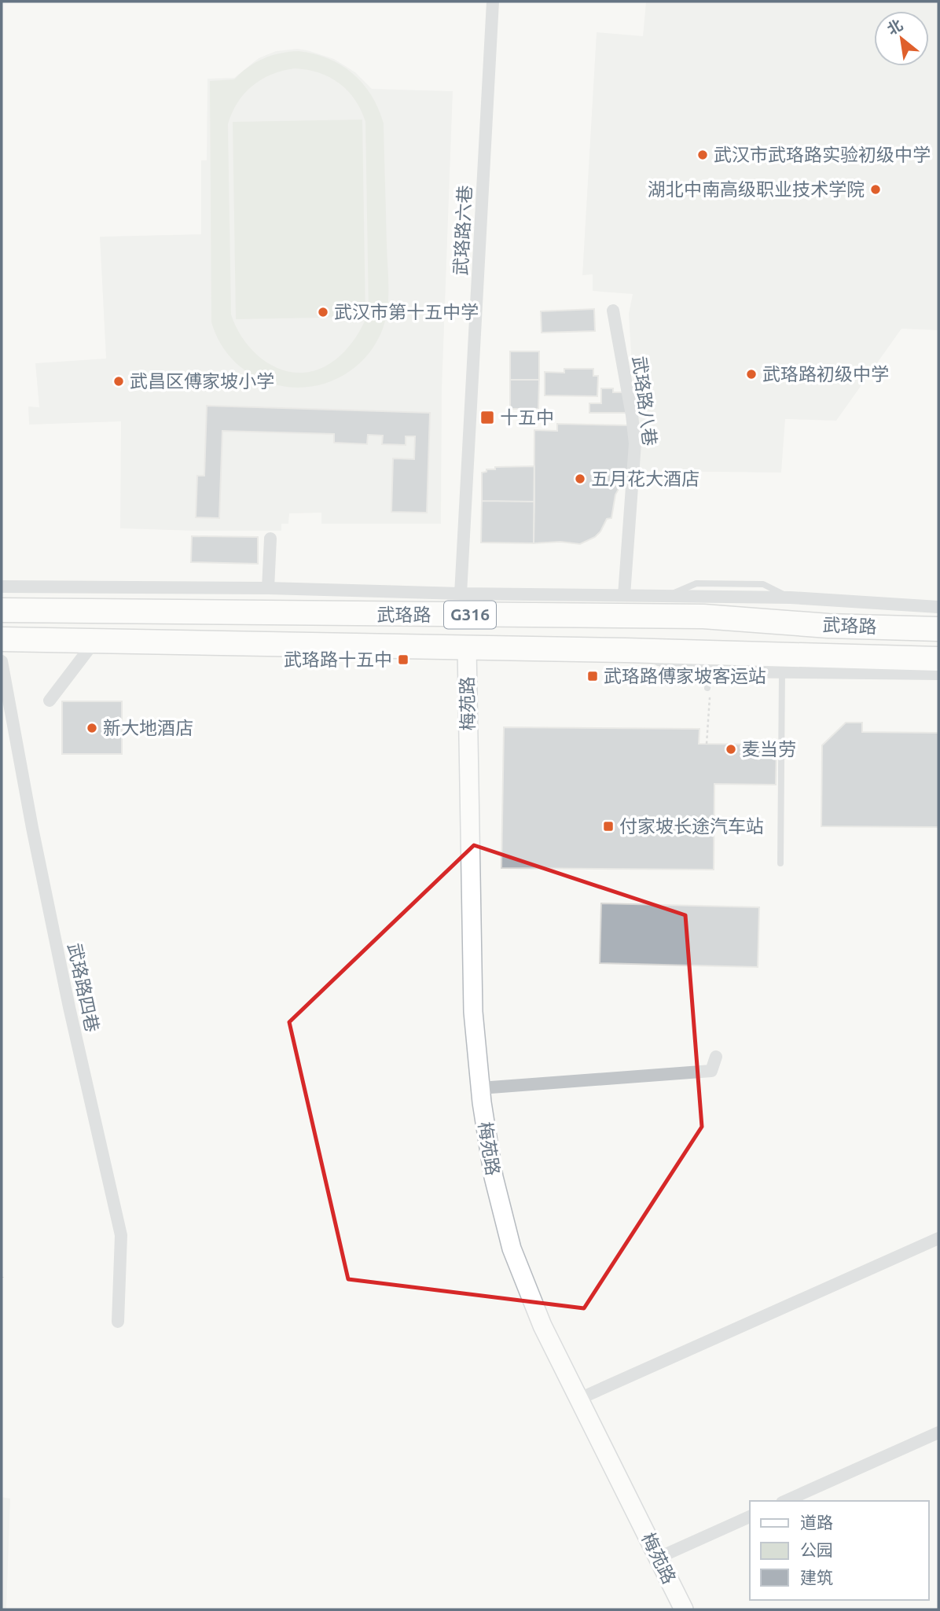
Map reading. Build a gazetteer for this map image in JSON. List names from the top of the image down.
{
  "streets": {
    "highway": ["武珞路", "G316"],
    "street": [
      "武珞路六巷",
      "武珞路八巷",
      "梅苑路",
      "武珞路四巷"
    ]
  },
  "crossings": [
    ["武珞路六巷", "武珞路"],
    ["武珞路八巷", "武珞路"],
    ["武珞路", "梅苑路"]
  ],
  "places": {
    "other": [
      "武汉市武珞路实验初级中学",
      "湖北中南高级职业技术学院",
      "武汉市第十五中学",
      "武珞路初级中学",
      "武昌区傅家坡小学",
      "五月花大酒店",
      "新大地酒店",
      "麦当劳"
    ],
    "transit": [
      "十五中",
      "武珞路十五中",
      "武珞路傅家坡客运站",
      "付家坡长途汽车站"
    ]
  },
  "legend": ["道路", "公园", "建筑"],
  "north": "top left"
}
